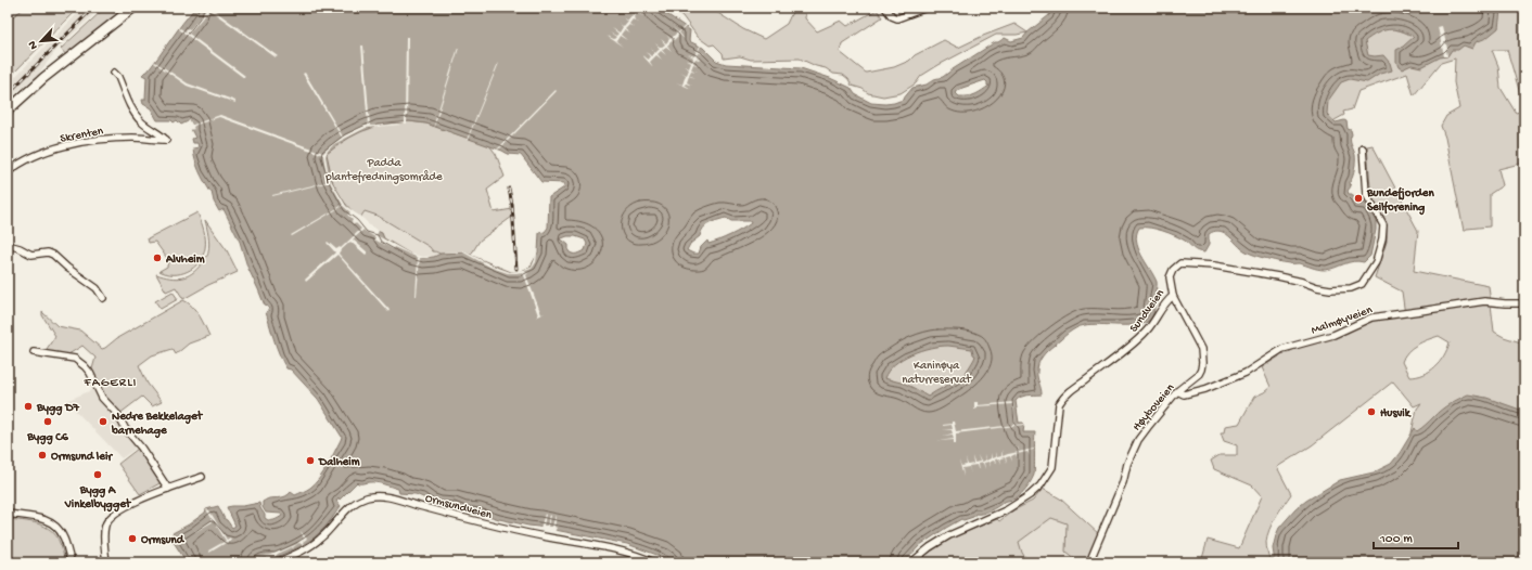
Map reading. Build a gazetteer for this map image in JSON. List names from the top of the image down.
{
  "streets": {
    "street": [
      "Skrenten",
      "Sundveien",
      "Malmøyveien",
      "Høyboveien",
      "Ormsundveien"
    ]
  },
  "crossings": [
    ["Sundveien", "Høyboveien"],
    ["Malmøyveien", "Høyboveien"]
  ],
  "districts": ["FAGERLI"],
  "parks": ["Padda plantefredningsområde", "Kaninøya naturreservat"],
  "places": [
    "Bundefjorden Seilforening",
    "Alvheim",
    "Bygg D7",
    "Husvik",
    "Bygg C6",
    "Nedre Bekkelaget barnehage",
    "Ormsund leir",
    "Dalheim",
    "Bygg A Vinkelbygget",
    "Ormsund"
  ],
  "scale_bar": "100 m",
  "north": "bottom left"
}
